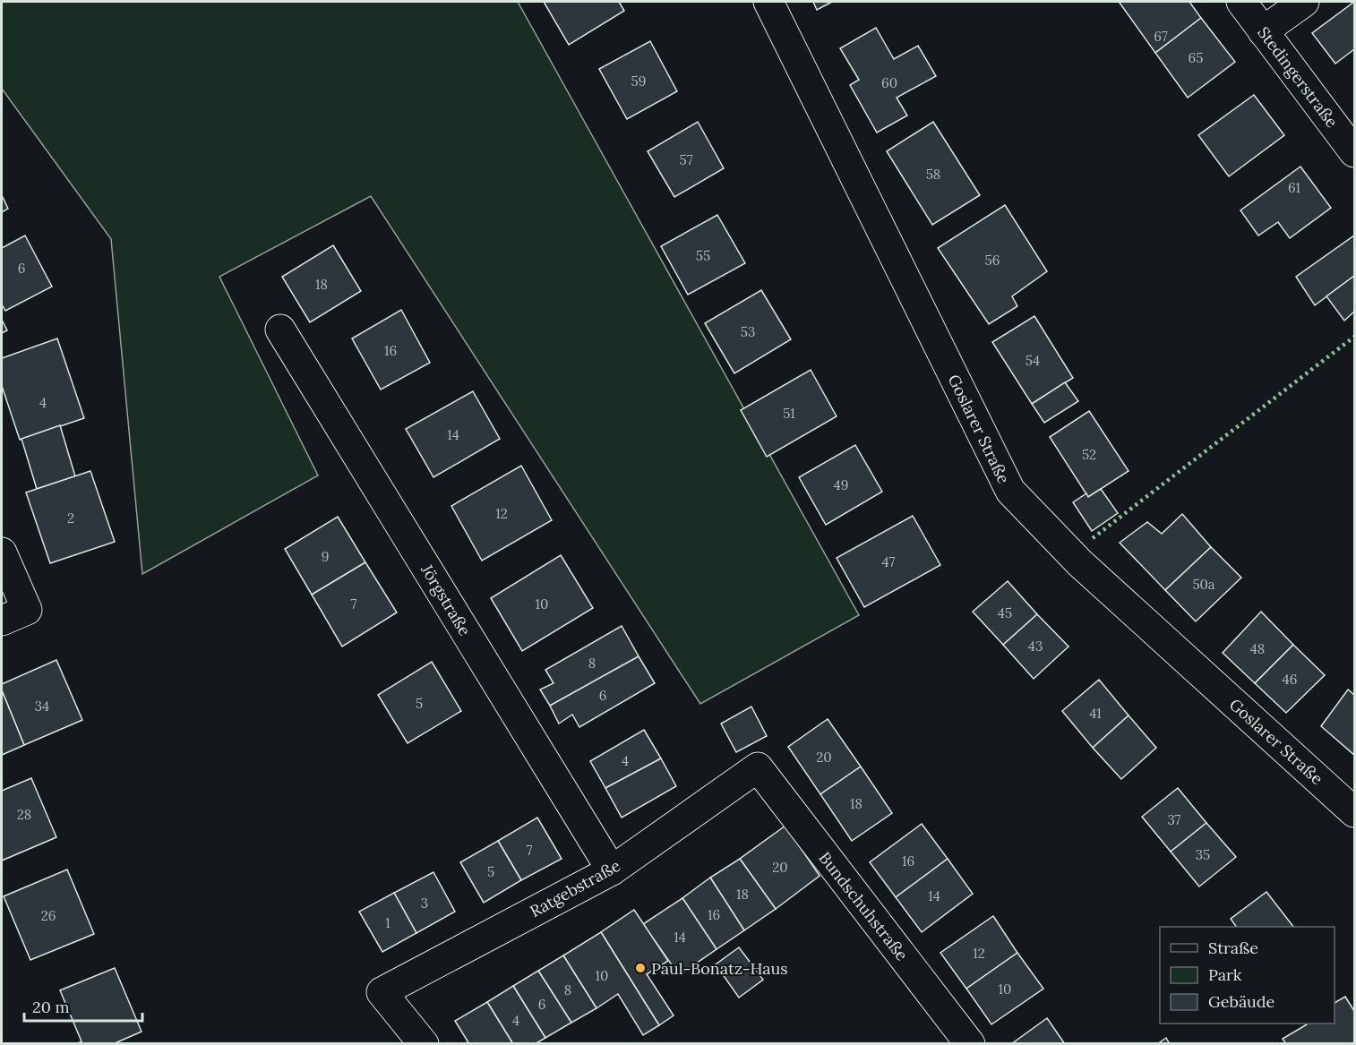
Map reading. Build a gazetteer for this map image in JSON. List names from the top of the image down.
{
  "streets": {
    "street": [
      "Stedingerstraße",
      "Goslarer Straße",
      "Jörgstraße",
      "Ratgebstraße",
      "Bundschuhstraße"
    ]
  },
  "crossings": [
    ["Jörgstraße", "Ratgebstraße"],
    ["Ratgebstraße", "Bundschuhstraße"]
  ],
  "places": ["Paul-Bonatz-Haus"],
  "house_numbers": [
    "67",
    "65",
    "59",
    "60",
    "57",
    "58",
    "61",
    "55",
    "56",
    "6",
    "18",
    "53",
    "16",
    "54",
    "4",
    "51",
    "14",
    "52",
    "49",
    "12",
    "2",
    "9",
    "47",
    "50a",
    "7",
    "10",
    "45",
    "43",
    "48",
    "8",
    "46",
    "6",
    "5",
    "34",
    "41",
    "20",
    "4",
    "18",
    "28",
    "37",
    "7",
    "35",
    "16",
    "20",
    "5",
    "18",
    "14",
    "3",
    "16",
    "26",
    "1",
    "14",
    "12",
    "10",
    "10",
    "8",
    "6",
    "4"
  ],
  "legend": ["Straße", "Park", "Gebäude"],
  "scale_bar": "20 m"
}
